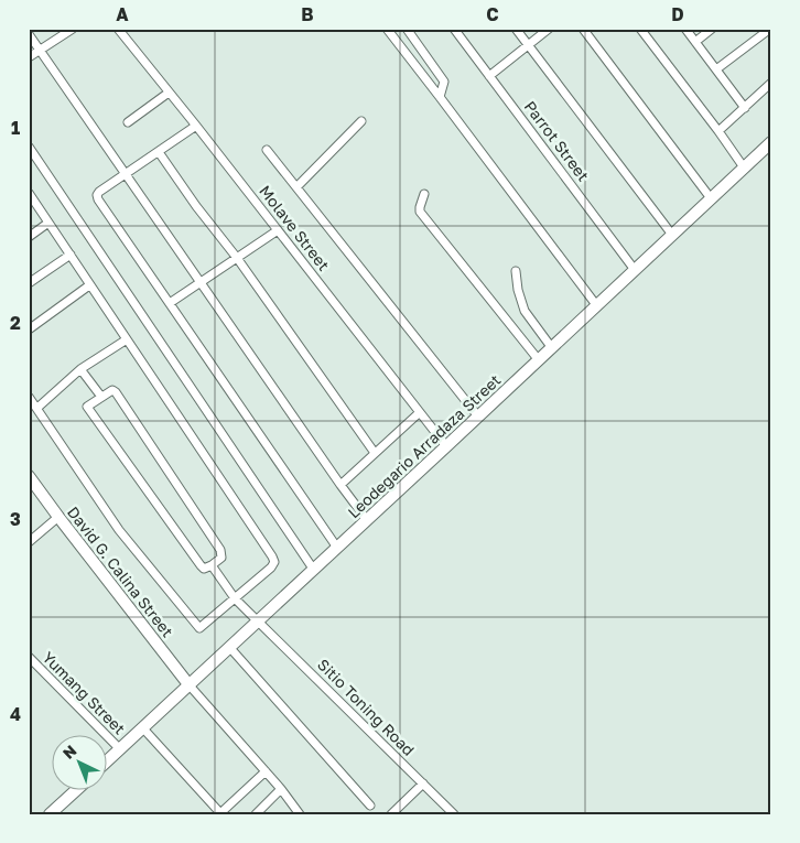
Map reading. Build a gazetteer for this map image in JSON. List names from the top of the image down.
{
  "streets": {
    "street": [
      "Parrot Street",
      "Molave Street",
      "Leodegario Arradaza Street",
      "David G. Calina Street",
      "Yumang Street",
      "Sitio Toning Road"
    ]
  },
  "crossings": [
    ["Parrot Street", "Leodegario Arradaza Street"],
    ["Molave Street", "Leodegario Arradaza Street"],
    ["Leodegario Arradaza Street", "David G. Calina Street"],
    ["Leodegario Arradaza Street", "Yumang Street"],
    ["Leodegario Arradaza Street", "Sitio Toning Road"]
  ],
  "north": "top left",
  "grid": {
    "columns": [
      "A",
      "B",
      "C",
      "D"
    ],
    "rows": [
      "1",
      "2",
      "3",
      "4"
    ]
  }
}
